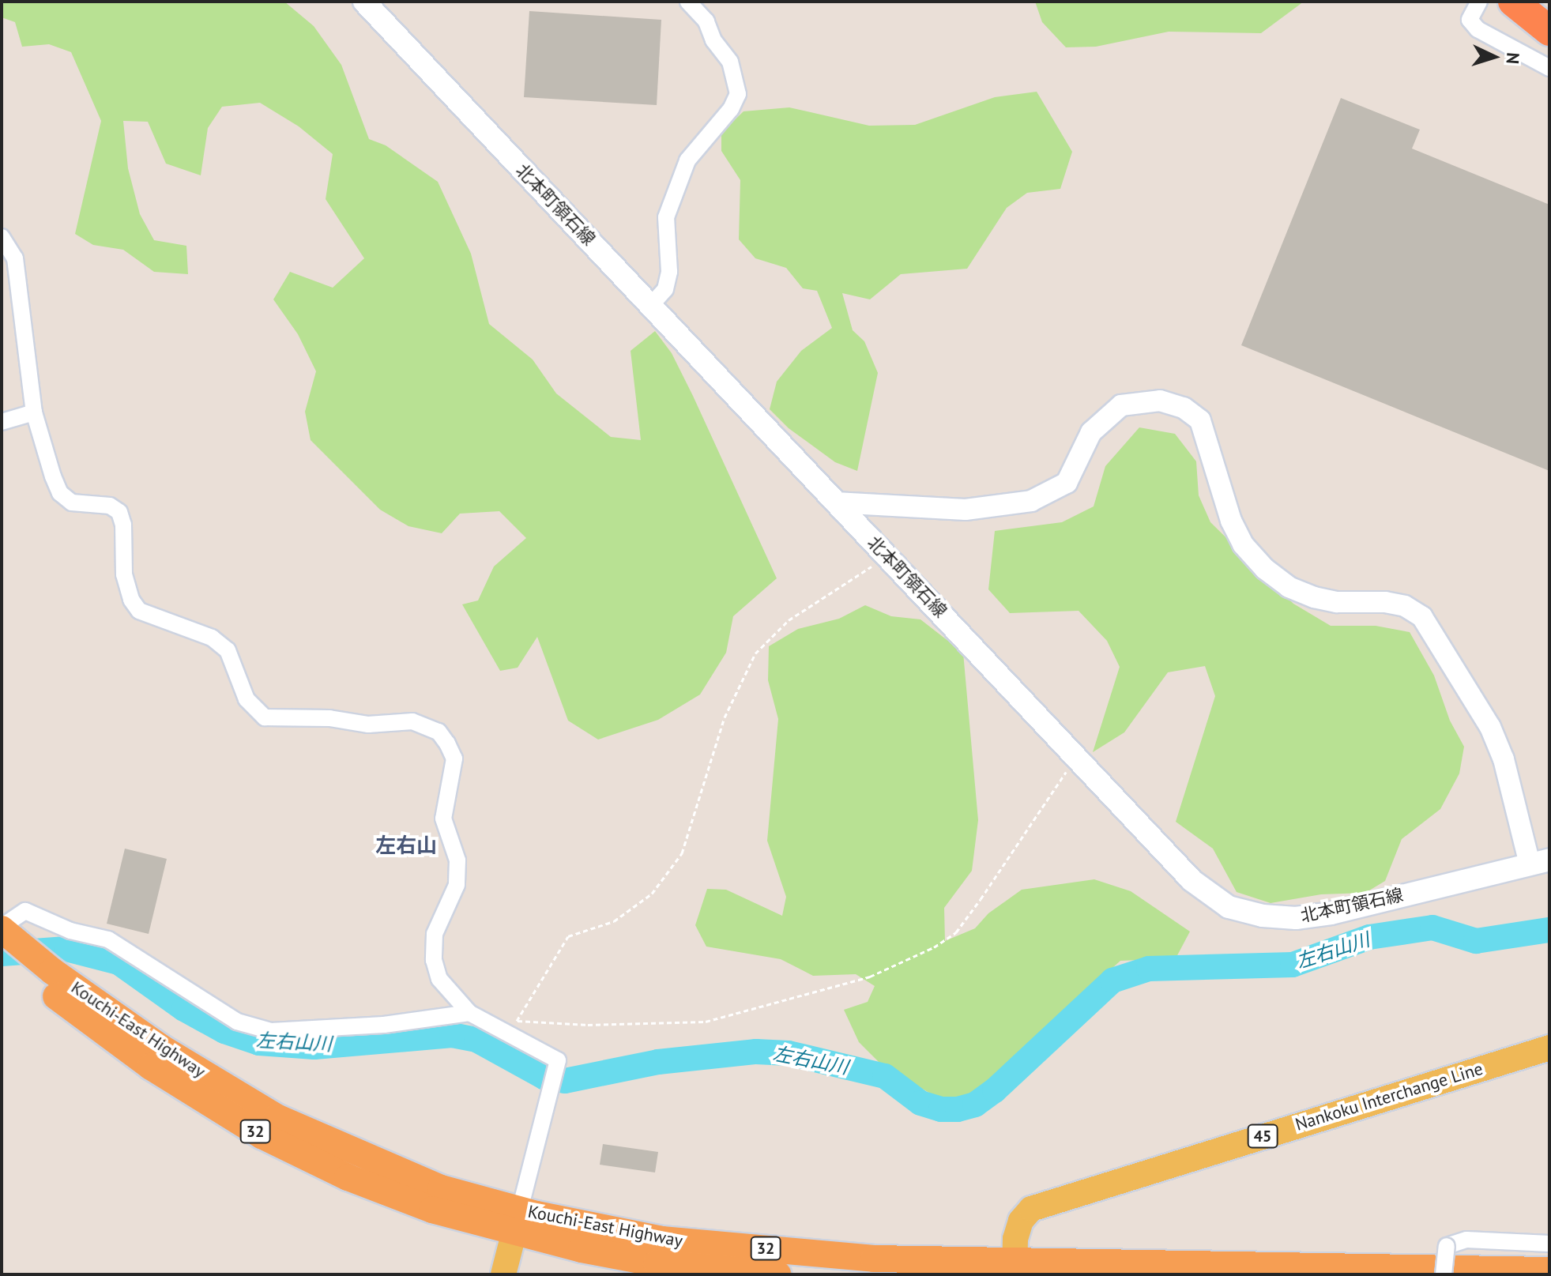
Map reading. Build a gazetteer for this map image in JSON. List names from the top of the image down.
{
  "streets": {
    "highway": ["Kouchi-East Highway", "32"],
    "main road": ["北本町領石線", "Nankoku Interchange Line", "45"]
  },
  "crossings": [
    ["Kouchi-East Highway", "Nankoku Interchange Line"]
  ],
  "districts": ["左右山"],
  "water": ["左右山川"],
  "north": "right"
}
